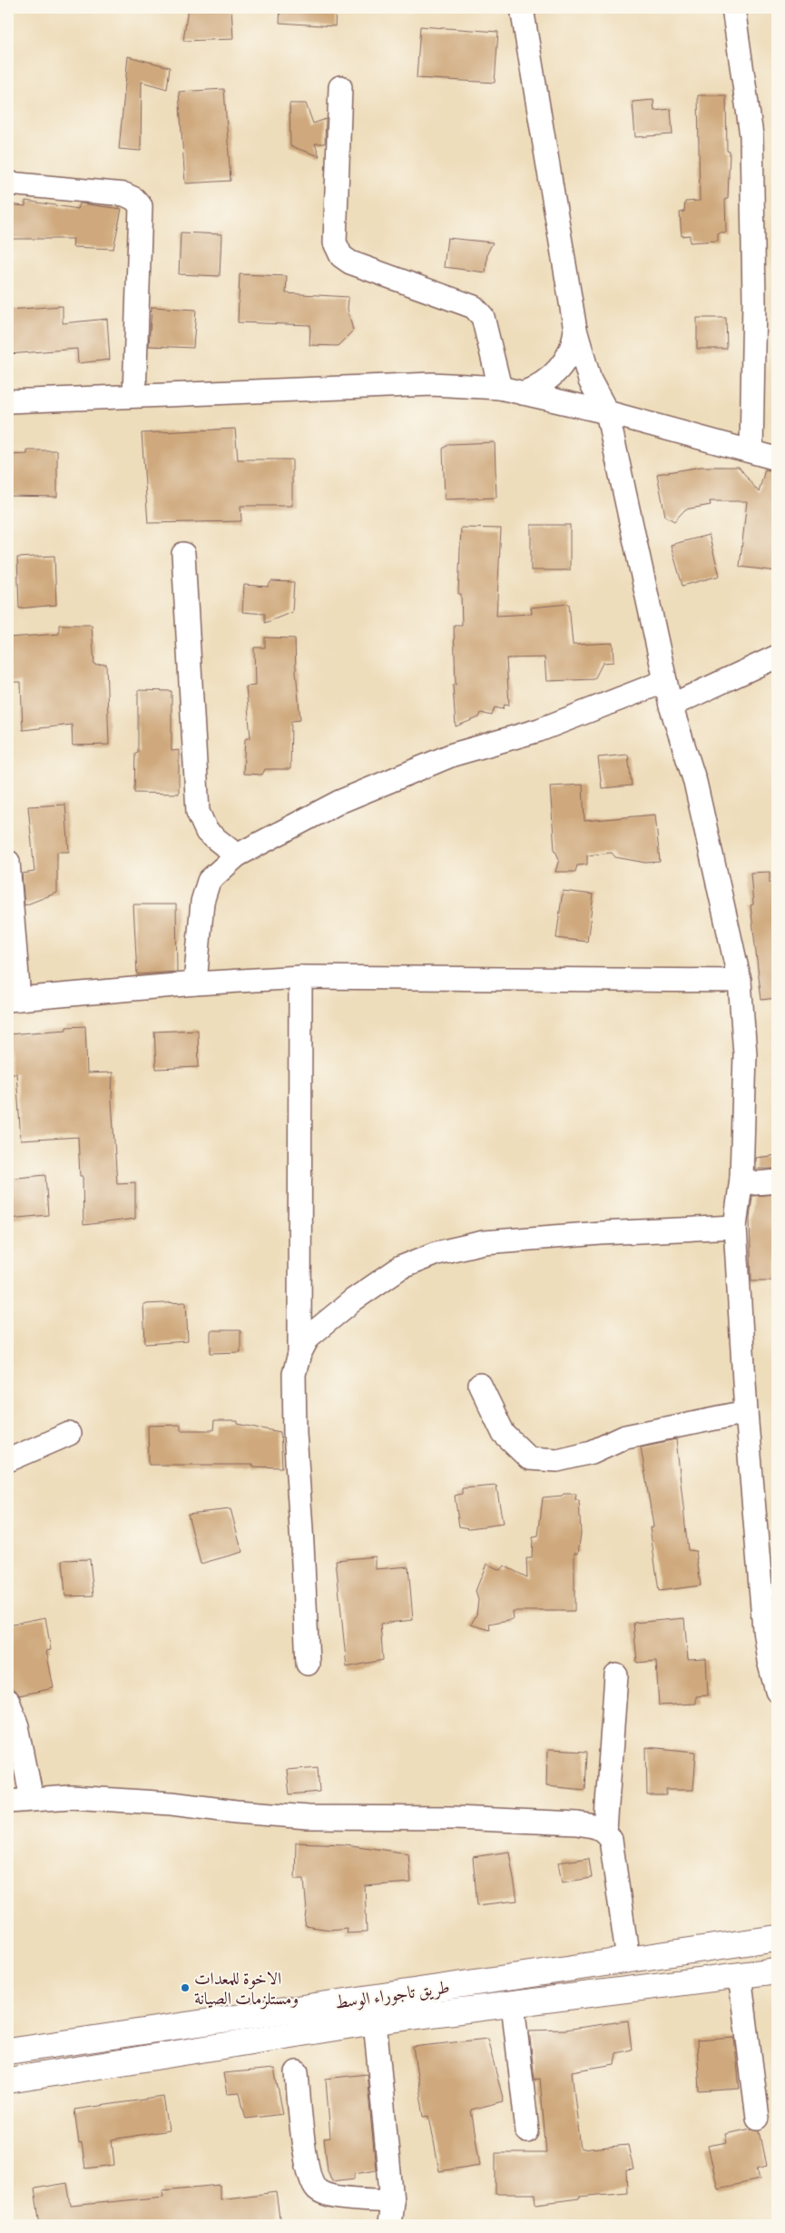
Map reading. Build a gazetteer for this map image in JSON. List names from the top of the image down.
{
  "streets": {
    "main road": ["طريق تاجوراء الوسط"]
  },
  "places": ["الاخوة للمعدات ومستلزمات الصيانة"]
}
